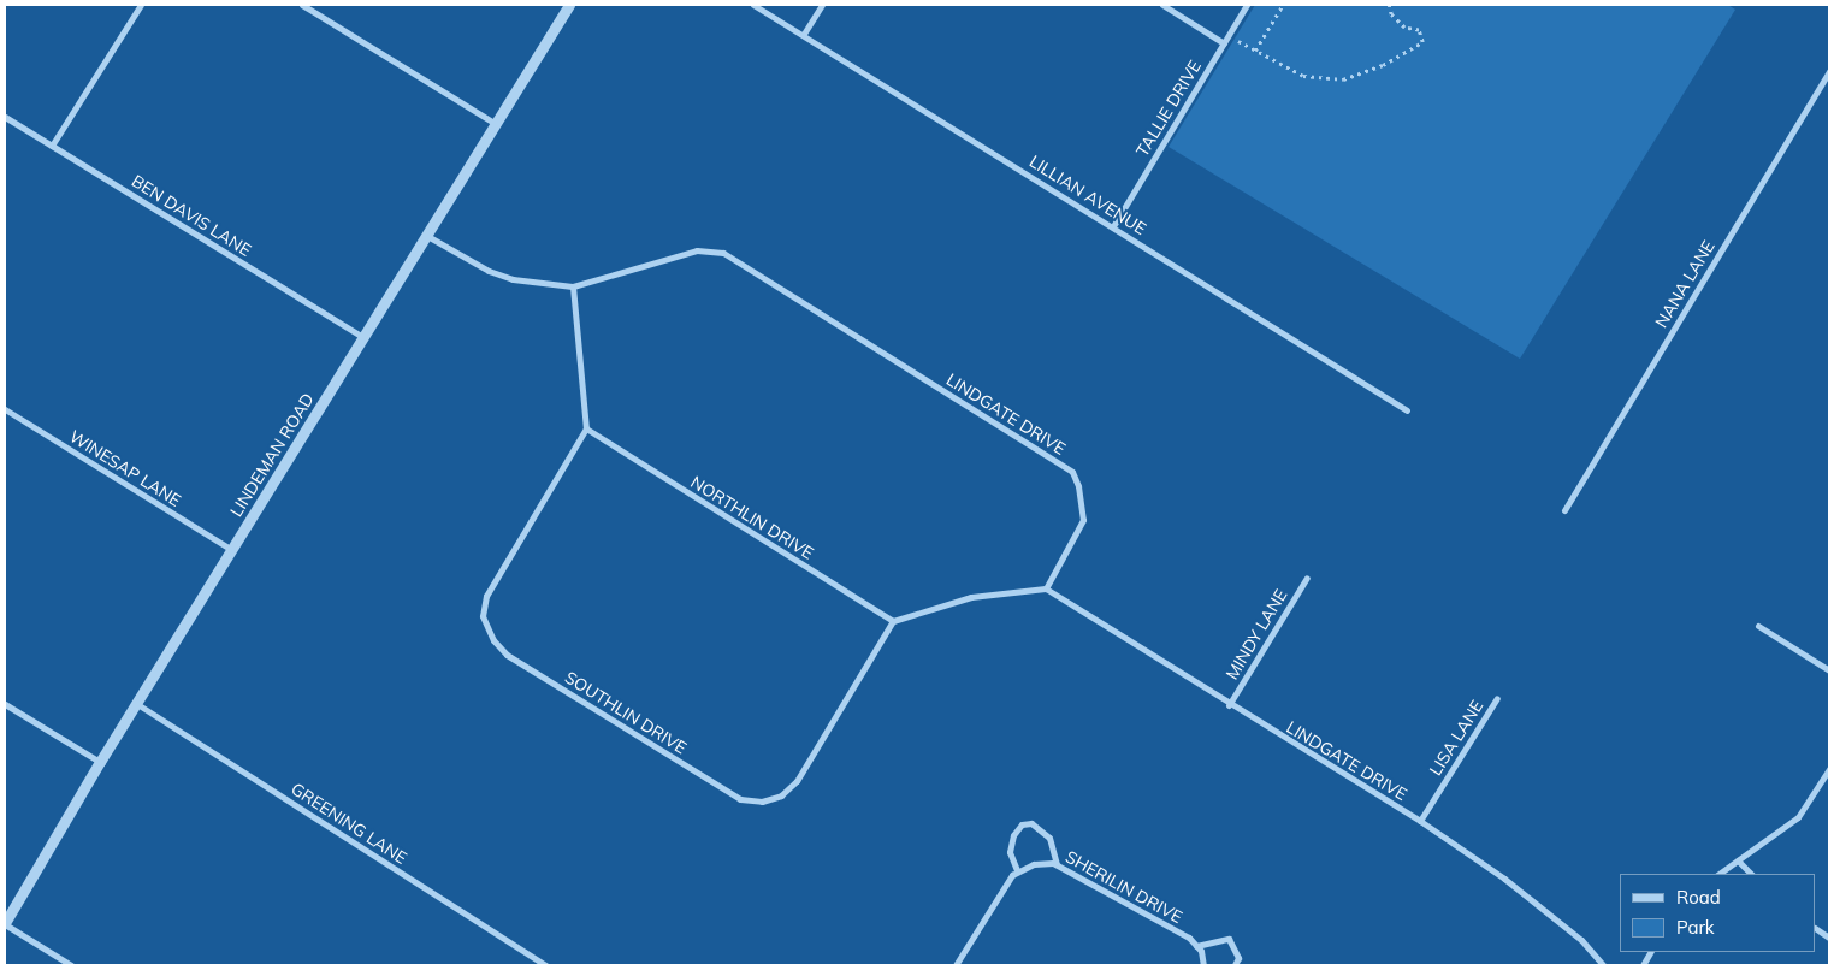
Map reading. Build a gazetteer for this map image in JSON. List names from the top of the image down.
{
  "streets": {
    "street": [
      "TALLIE DRIVE",
      "LILLIAN AVENUE",
      "BEN DAVIS LANE",
      "NANA LANE",
      "LINDGATE DRIVE",
      "LINDEMAN ROAD",
      "WINESAP LANE",
      "NORTHLIN DRIVE",
      "MINDY LANE",
      "SOUTHLIN DRIVE",
      "LISA LANE",
      "GREENING LANE",
      "SHERILIN DRIVE"
    ]
  },
  "crossings": [
    ["TALLIE DRIVE", "LILLIAN AVENUE"],
    ["BEN DAVIS LANE", "LINDEMAN ROAD"],
    ["LINDGATE DRIVE", "LINDEMAN ROAD"],
    ["LINDGATE DRIVE", "MINDY LANE"],
    ["LINDGATE DRIVE", "LISA LANE"],
    ["LINDEMAN ROAD", "WINESAP LANE"],
    ["LINDEMAN ROAD", "GREENING LANE"],
    ["NORTHLIN DRIVE", "SOUTHLIN DRIVE"]
  ],
  "legend": ["Road", "Park"]
}
